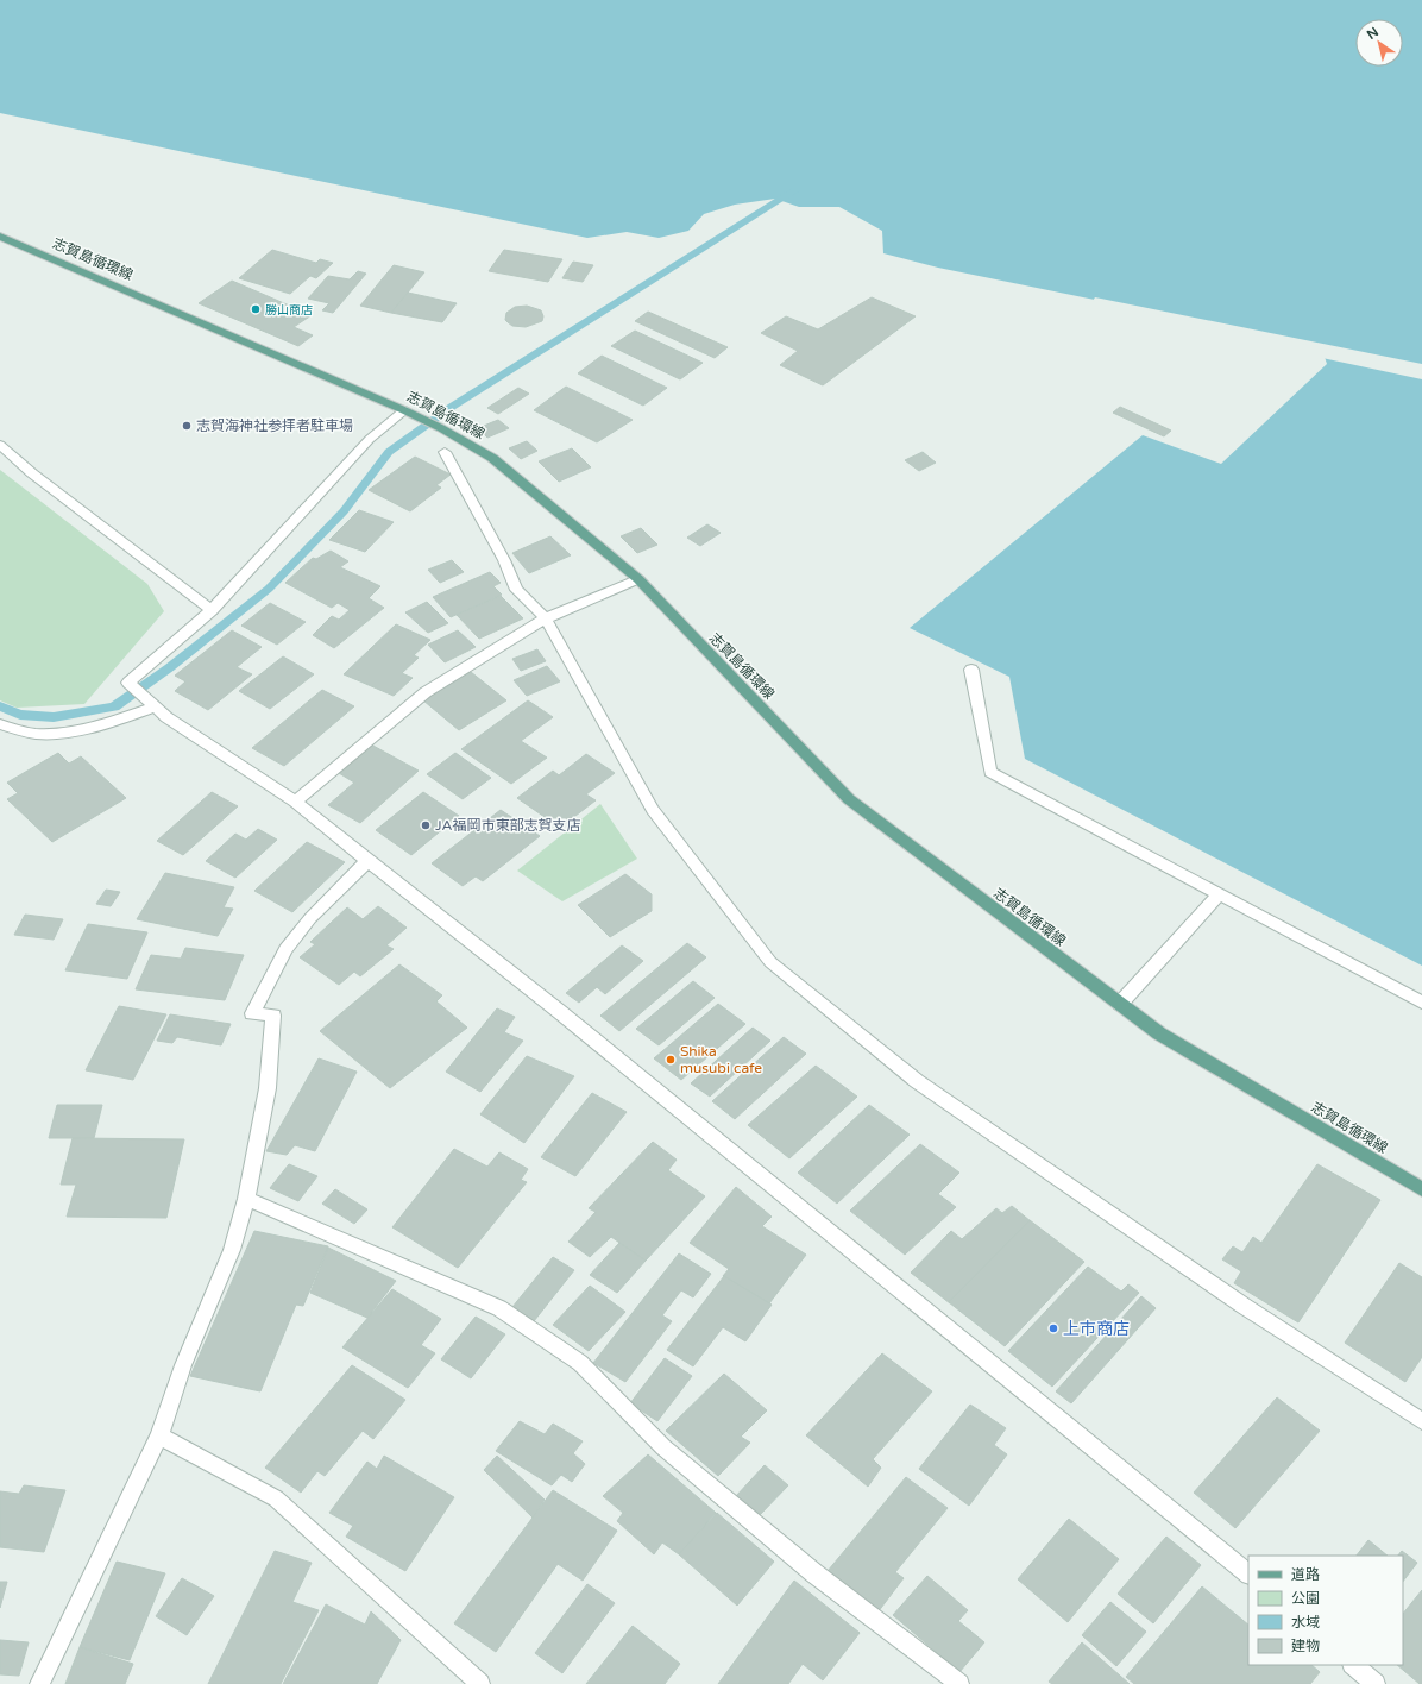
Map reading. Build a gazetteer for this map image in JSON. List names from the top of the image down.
{
  "streets": {
    "main road": ["志賀島循環線"]
  },
  "places": [
    "勝山商店",
    "志賀海神社参拝者駐車場",
    "JA福岡市東部志賀支店",
    "Shika musubi cafe",
    "上市商店"
  ],
  "legend": [
    "道路",
    "公園",
    "水域",
    "建物"
  ],
  "north": "top left"
}
